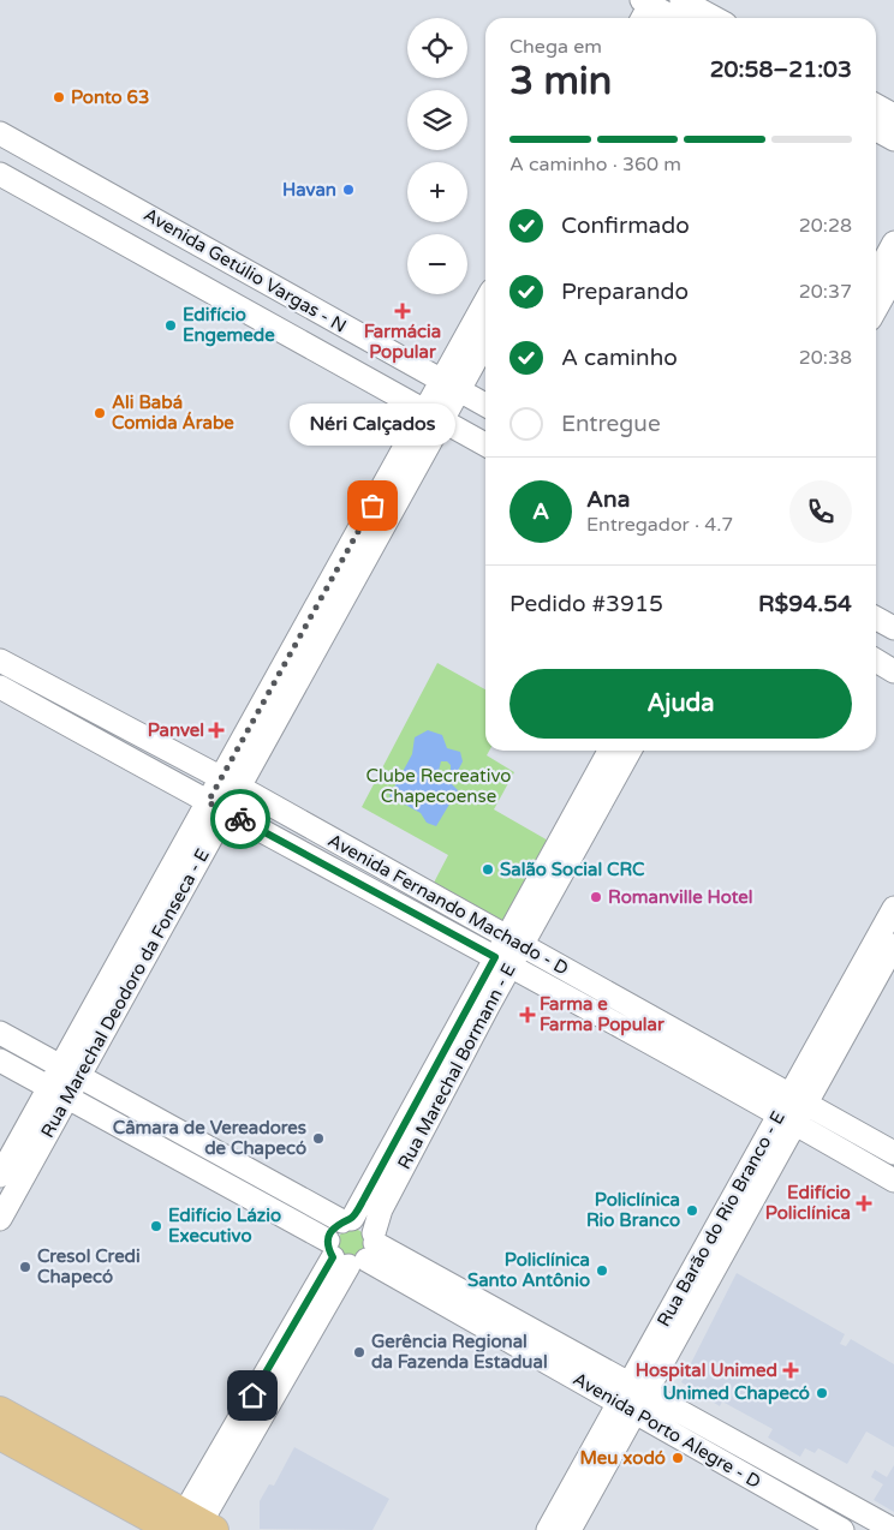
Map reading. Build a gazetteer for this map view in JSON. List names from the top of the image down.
{
  "streets": {
    "street": [
      "Avenida Getúlio Vargas - N",
      "Avenida Fernando Machado - D",
      "Rua Marechal Deodoro da Fonseca - E",
      "Rua Marechal Bormann - E",
      "Rua Barão do Rio Branco - E",
      "Avenida Porto Alegre - D"
    ]
  },
  "crossings": [
    ["Avenida Getúlio Vargas - N", "Rua Marechal Deodoro da Fonseca - E"],
    ["Avenida Fernando Machado - D", "Rua Marechal Deodoro da Fonseca - E"],
    ["Avenida Fernando Machado - D", "Rua Marechal Bormann - E"],
    ["Avenida Fernando Machado - D", "Rua Barão do Rio Branco - E"],
    ["Rua Marechal Deodoro da Fonseca - E", "Avenida Porto Alegre - D"],
    ["Rua Marechal Bormann - E", "Avenida Porto Alegre - D"],
    ["Rua Barão do Rio Branco - E", "Avenida Porto Alegre - D"]
  ],
  "parks": ["Clube Recreativo Chapecoense"],
  "places": {
    "other": [
      "Ponto 63",
      "Havan",
      "Edifício Engemede",
      "Ali Babá Comida Árabe",
      "Néri Calçados",
      "Salão Social CRC",
      "Romanville Hotel",
      "Câmara de Vereadores de Chapecó",
      "Policlínica Rio Branco",
      "Edifício Lázio Executivo",
      "Cresol Credi Chapecó",
      "Policlínica Santo Antônio",
      "Gerência Regional da Fazenda Estadual",
      "Unimed Chapecó",
      "Meu xodó"
    ],
    "health": [
      "Farmácia Popular",
      "Panvel",
      "Farma e Farma Popular",
      "Edifício Policlínica",
      "Hospital Unimed"
    ]
  },
  "page": {
    "map_buttons": ["+", "−"],
    "heading": ["3 min", "Chega em", "20:58–21:03"],
    "panel": [
      "Ana",
      "Entregador · 4.7",
      "Pedido #3915",
      "R$94.54"
    ],
    "bar": "A caminho · 360 m",
    "list": [
      ["Confirmado", "20:28"],
      ["Preparando", "20:37"],
      ["A caminho", "20:38"],
      "Entregue"
    ],
    "bubble": "Néri Calçados",
    "round": "A",
    "buttons": "Ajuda"
  }
}
